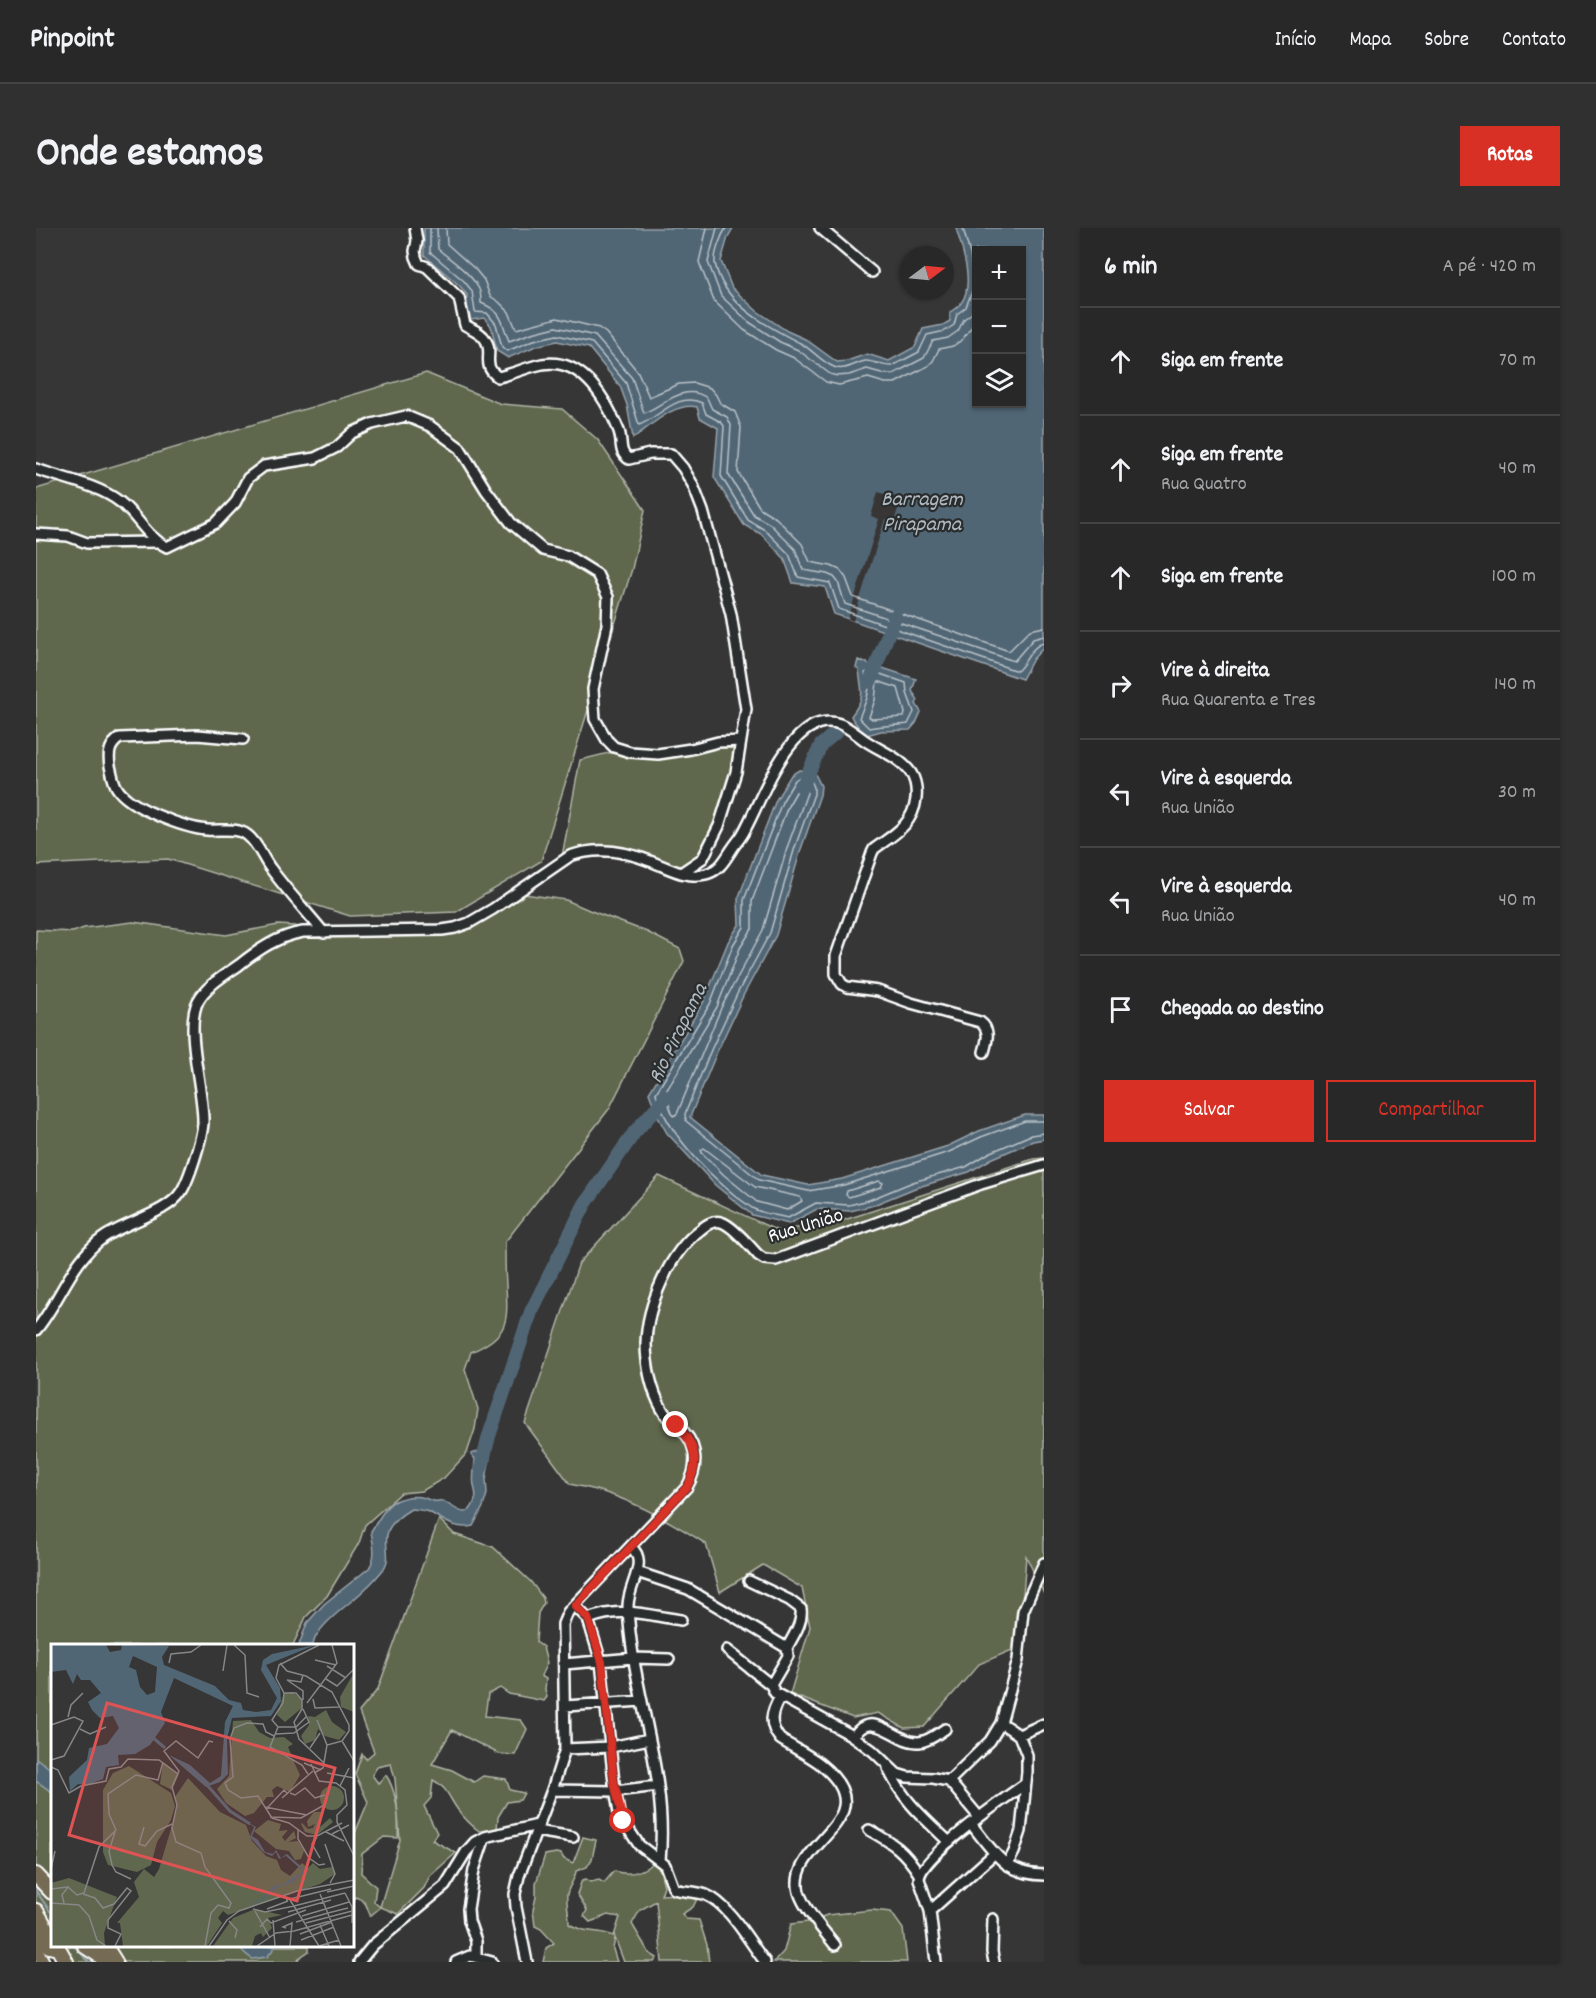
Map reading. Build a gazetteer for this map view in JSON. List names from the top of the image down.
{
  "streets": {
    "street": ["Rua União"]
  },
  "water": ["Barragem Pirapama", "Rio Pirapama"],
  "north": "right",
  "page": {
    "header": "Pinpoint",
    "nav": [
      "Início",
      "Mapa",
      "Sobre",
      "Contato"
    ],
    "title": "Onde estamos",
    "buttons": [
      "Rotas",
      ["Salvar", "Compartilhar"]
    ],
    "heading": ["6 min", "A pé · 420 m"],
    "map_buttons": ["+", "−"],
    "list": [
      ["Siga em frente", "70 m"],
      ["Siga em frente", "Rua Quatro", "40 m"],
      ["Siga em frente", "100 m"],
      ["Vire à direita", "Rua Quarenta e Tres", "140 m"],
      ["Vire à esquerda", "Rua União", "30 m"],
      ["Vire à esquerda", "Rua União", "40 m"],
      "Chegada ao destino"
    ]
  }
}
